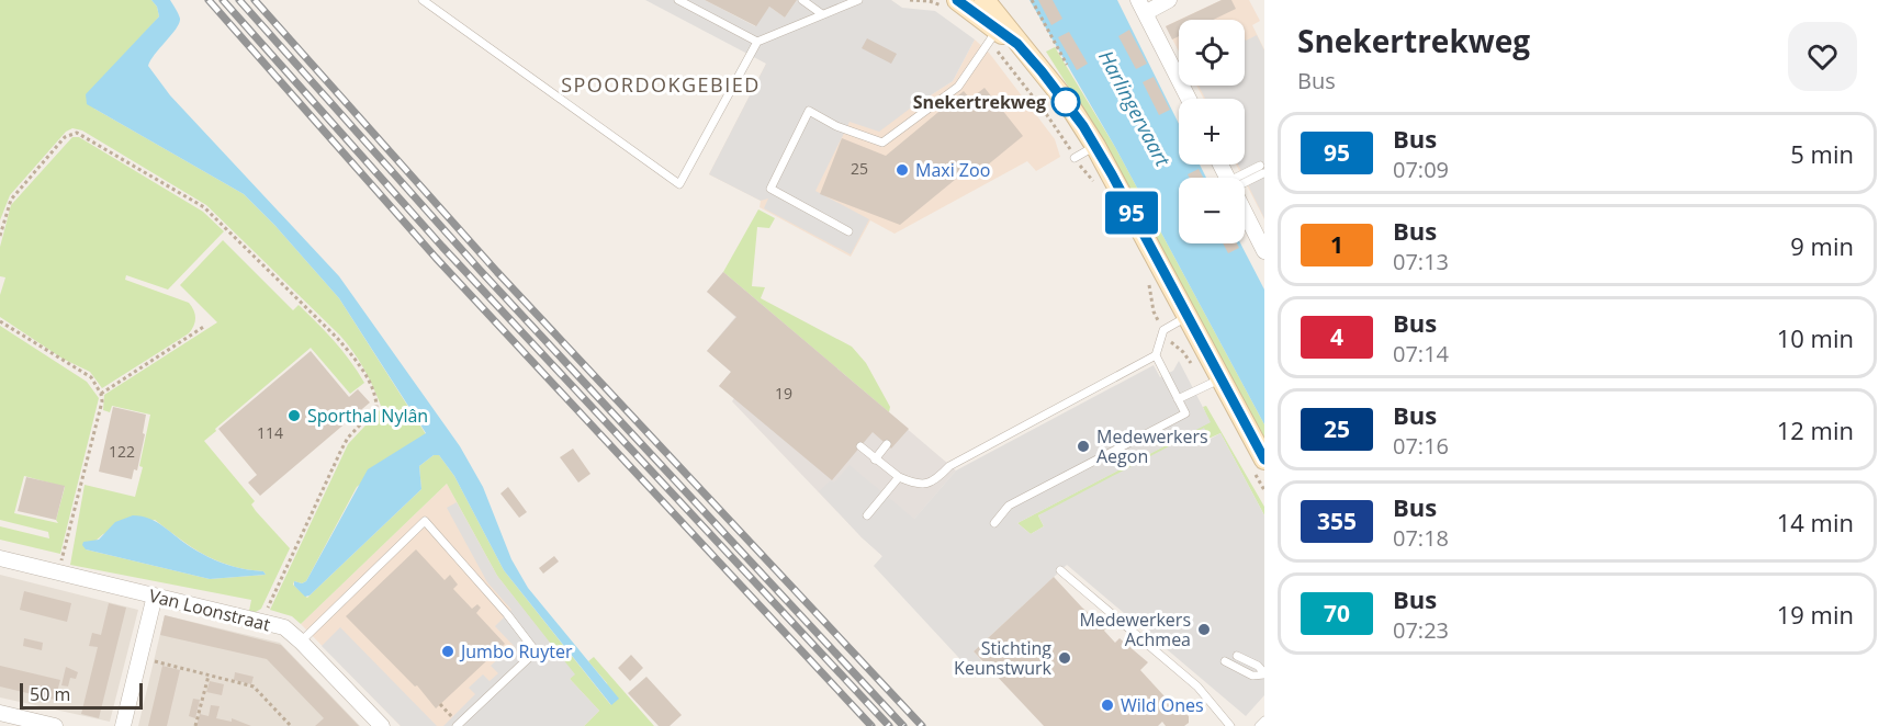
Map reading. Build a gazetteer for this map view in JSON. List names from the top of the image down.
{
  "streets": {
    "street": ["Van Loonstraat"]
  },
  "districts": ["SPOORDOKGEBIED"],
  "water": ["Harlingervaart"],
  "places": [
    "Snekertrekweg",
    "Maxi Zoo",
    "Sporthal Nylân",
    "Medewerkers Aegon",
    "Medewerkers Achmea",
    "Jumbo Ruyter",
    "Stichting Keunstwurk",
    "Wild Ones"
  ],
  "lines": ["bus line 95"],
  "house_numbers": [
    "25",
    "19",
    "114",
    "122"
  ],
  "scale_bar": "50 m",
  "page": {
    "on_map": "95",
    "heading": ["Snekertrekweg", "Bus"],
    "map_buttons": ["+", "−"],
    "list": [
      {
        "mark": "95",
        "name": "Bus",
        "note": "07:09",
        "value": "5 min"
      },
      {
        "mark": "1",
        "name": "Bus",
        "note": "07:13",
        "value": "9 min"
      },
      {
        "mark": "4",
        "name": "Bus",
        "note": "07:14",
        "value": "10 min"
      },
      {
        "mark": "25",
        "name": "Bus",
        "note": "07:16",
        "value": "12 min"
      },
      {
        "mark": "355",
        "name": "Bus",
        "note": "07:18",
        "value": "14 min"
      },
      {
        "mark": "70",
        "name": "Bus",
        "note": "07:23",
        "value": "19 min"
      }
    ],
    "scale": "50 m"
  }
}
